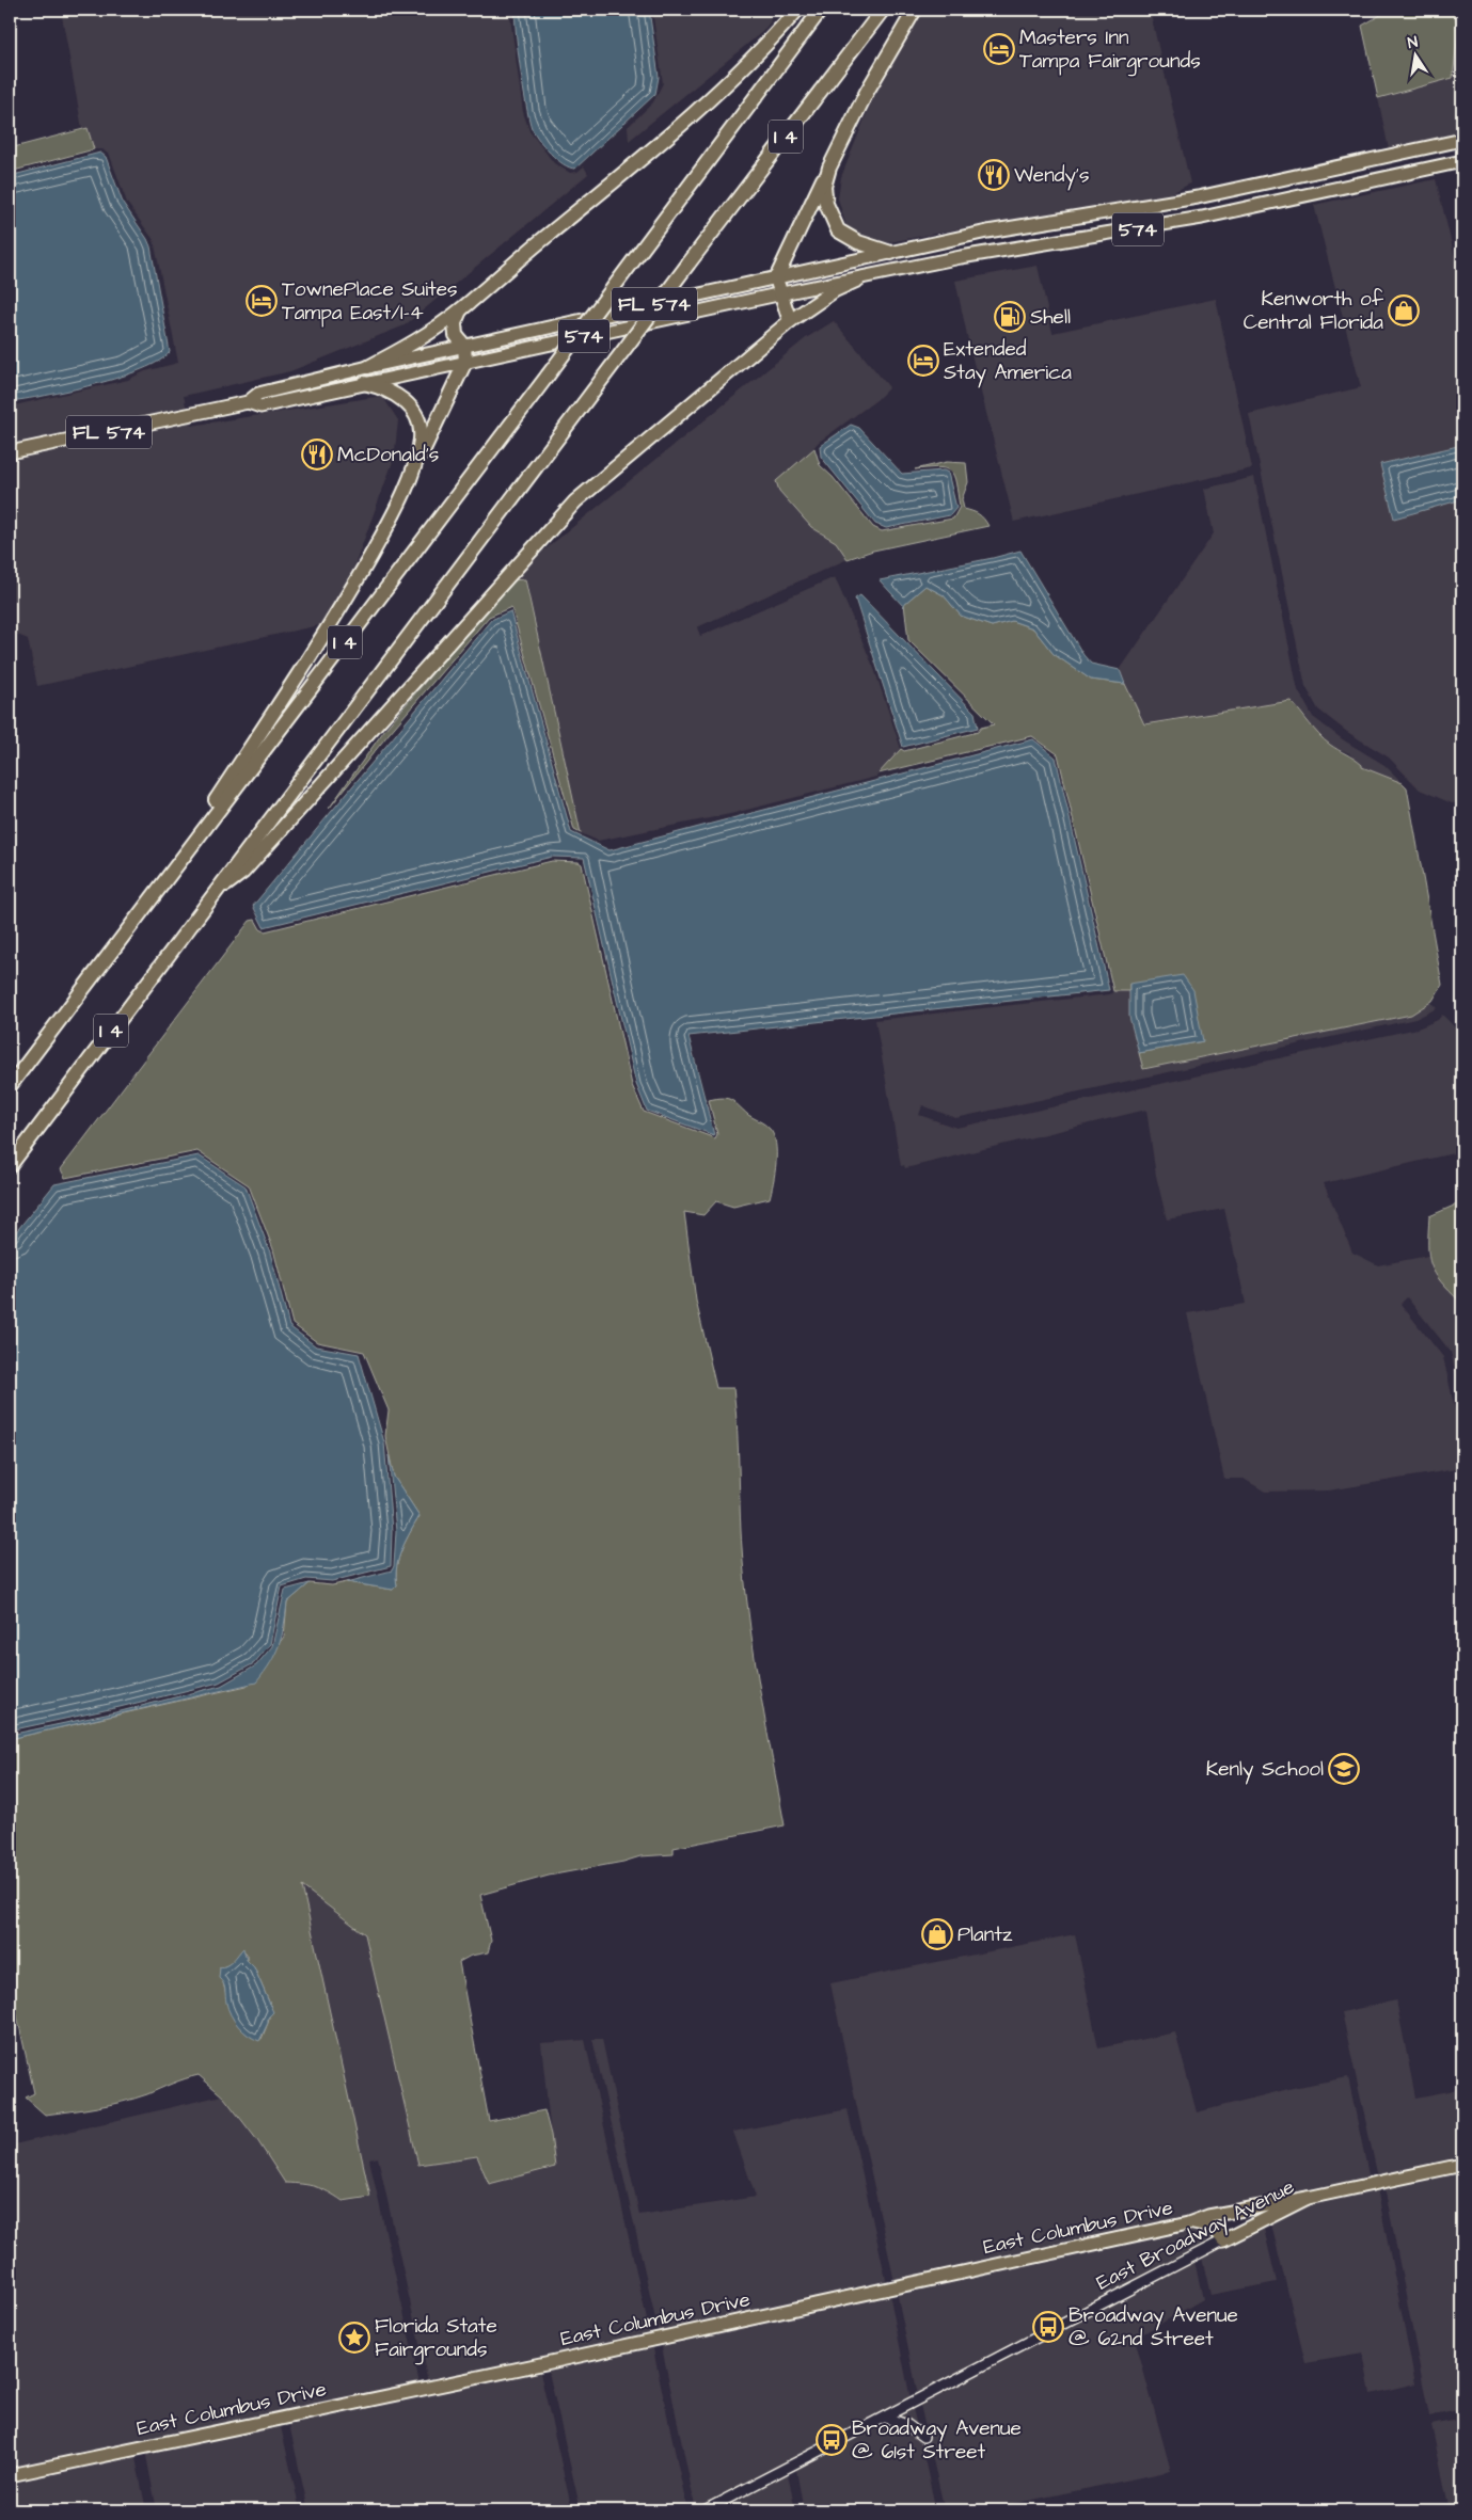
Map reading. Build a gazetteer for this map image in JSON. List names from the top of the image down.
{
  "streets": {
    "highway": ["I 4"],
    "main road": [
      "574",
      "FL 574",
      "East Columbus Drive",
      "East Broadway Avenue"
    ]
  },
  "crossings": [
    ["574", "FL 574"],
    ["East Columbus Drive", "East Broadway Avenue"]
  ],
  "places": {
    "hotel": ["Masters Inn Tampa Fairgrounds", "TownePlace Suites Tampa East/I-4", "Extended Stay America"],
    "restaurant": ["Wendy's", "McDonald's"],
    "shop": ["Kenworth of Central Florida", "Plantz"],
    "fuel station": ["Shell"],
    "school or university": ["Kenly School"],
    "bus stop": ["Broadway Avenue @ 62nd Street", "Broadway Avenue @ 61st Street"],
    "place": ["Florida State Fairgrounds"]
  },
  "north": "top"
}
